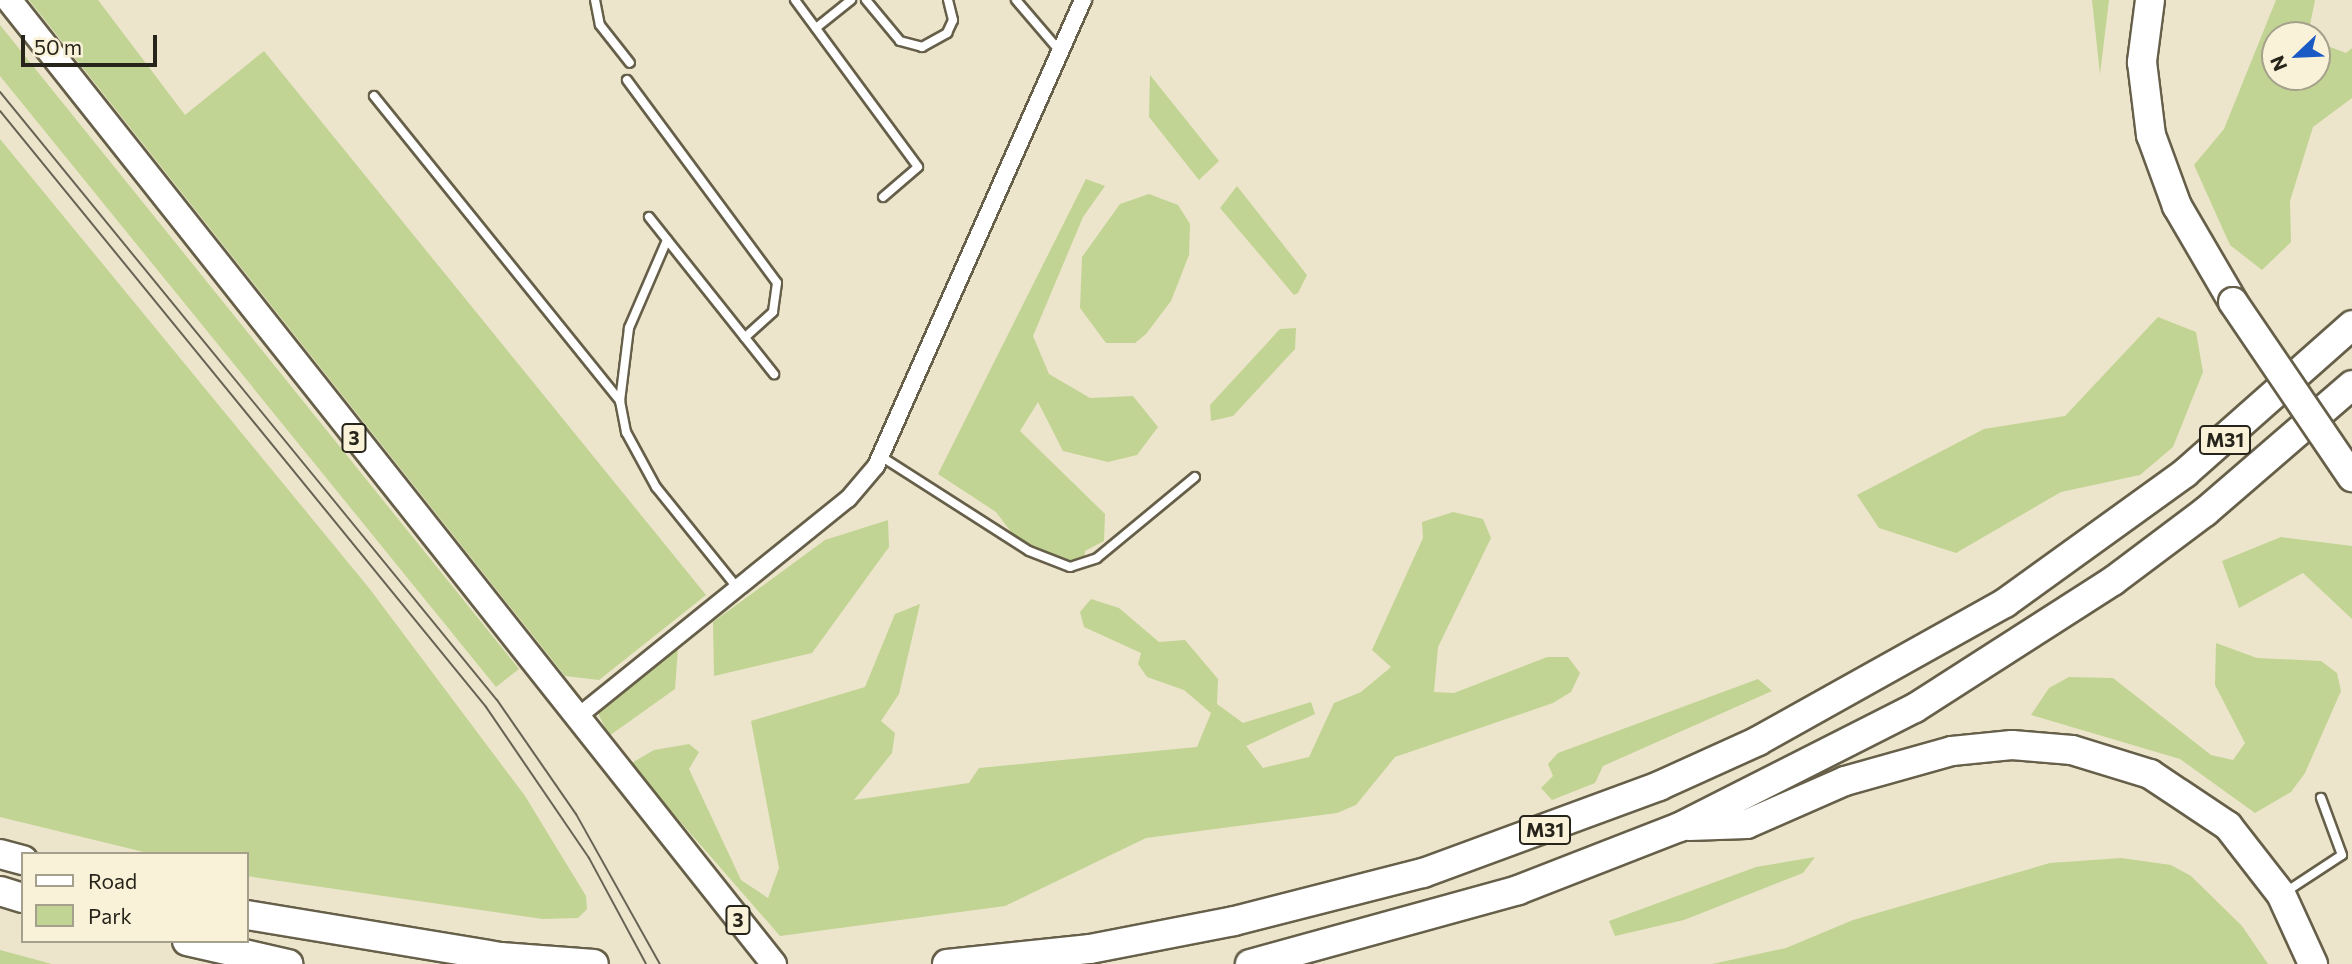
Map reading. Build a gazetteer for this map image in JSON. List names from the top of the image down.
{
  "streets": {
    "highway": ["M31"],
    "main road": ["3"]
  },
  "legend": ["Road", "Park"],
  "scale_bar": "50 m",
  "north": "bottom left"
}
